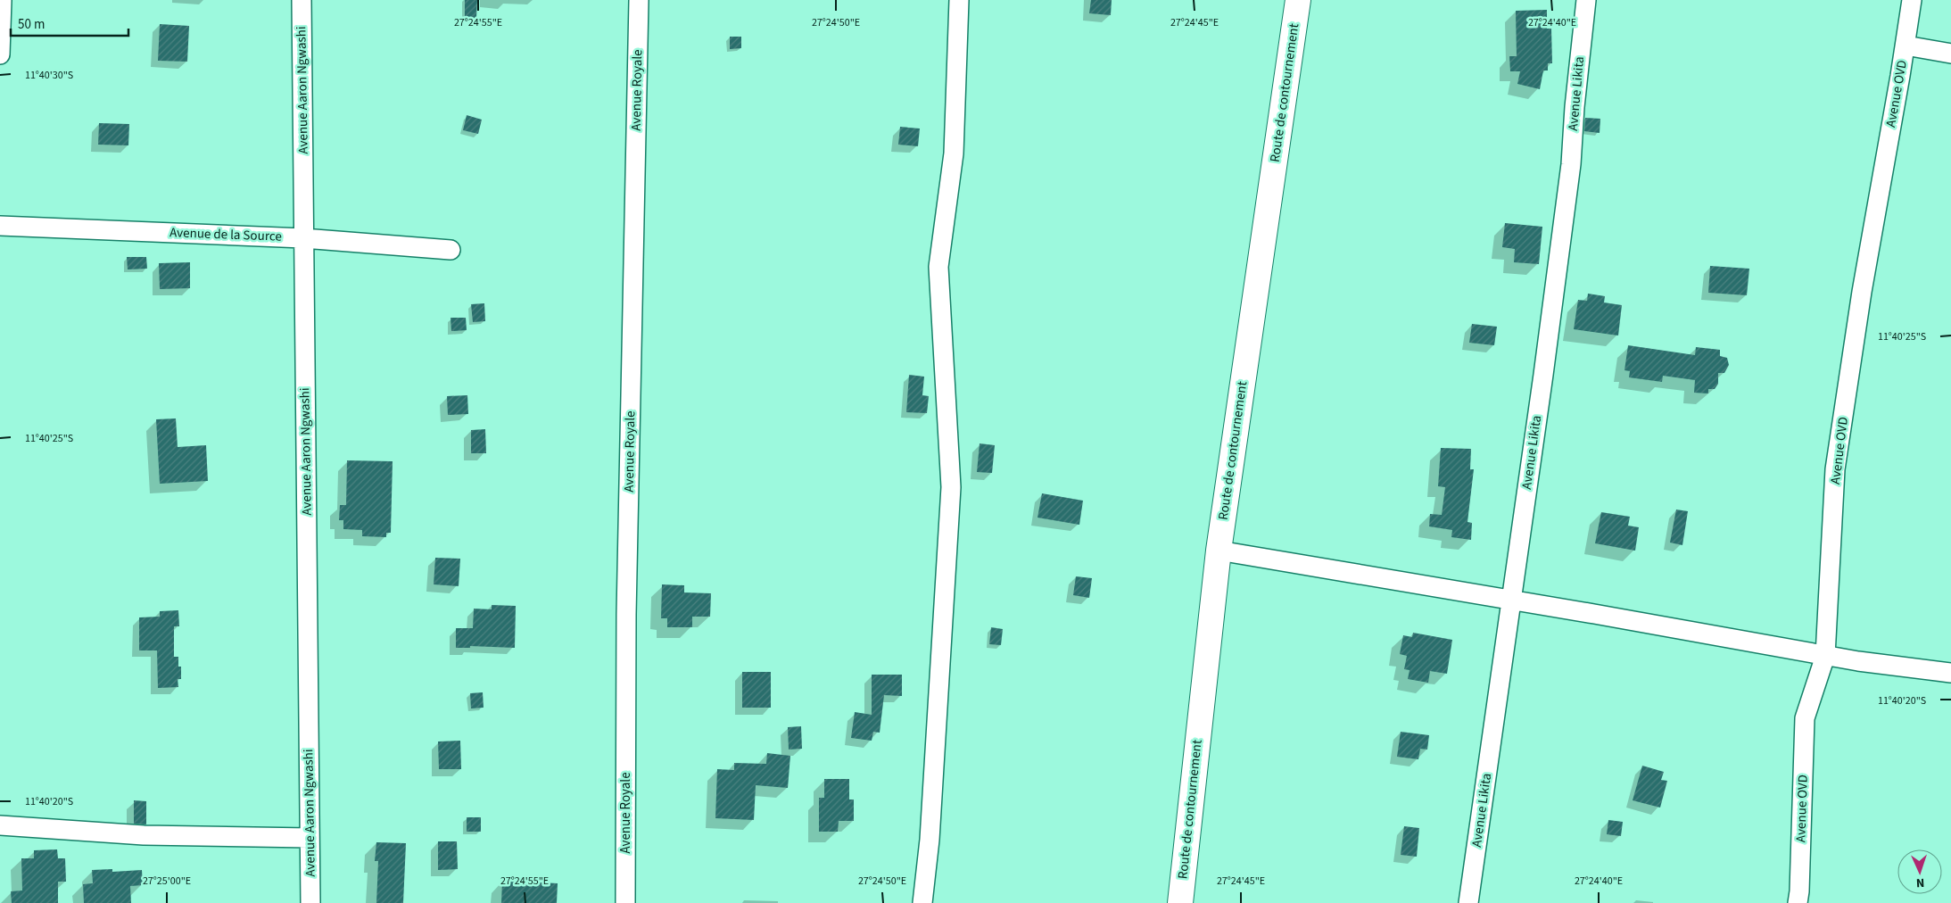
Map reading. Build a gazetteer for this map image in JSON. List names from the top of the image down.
{
  "streets": {
    "street": [
      "Avenue Aaron Ngwashi",
      "Avenue Royale",
      "Route de contournement",
      "Avenue Likita",
      "Avenue OVD",
      "Avenue de la Source"
    ]
  },
  "crossings": [
    ["Avenue Aaron Ngwashi", "Avenue de la Source"]
  ],
  "scale_bar": "50 m",
  "north": "bottom",
  "coordinates": [
    "27°24'55\"E",
    "27°24'50\"E",
    "27°24'45\"E",
    "27°24'40\"E",
    "11°40'30\"S",
    "11°40'25\"S",
    "11°40'20\"S",
    "27°25'00\"E"
  ]
}
